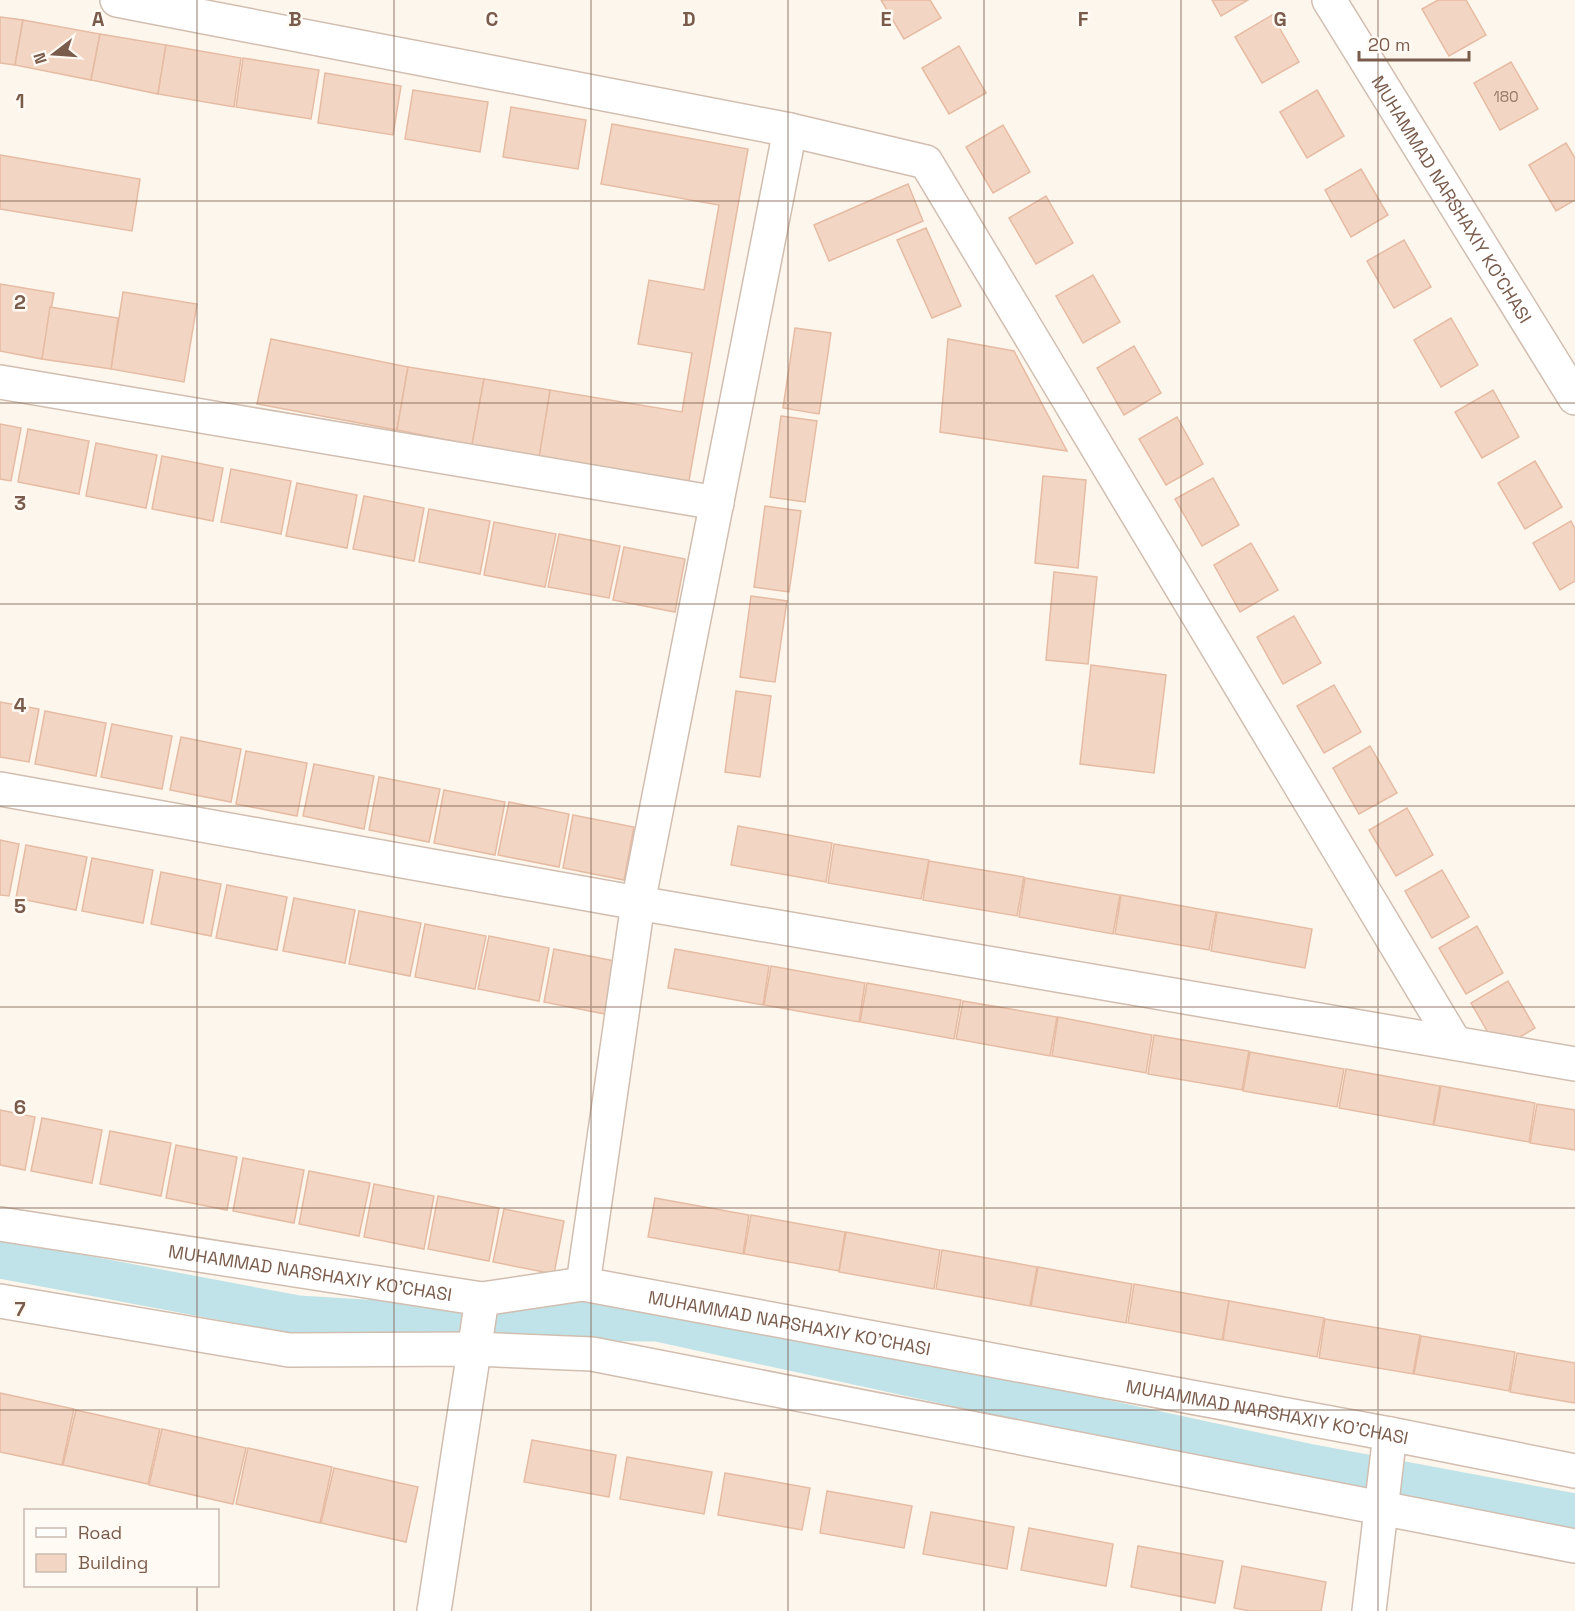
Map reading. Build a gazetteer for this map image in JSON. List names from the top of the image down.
{
  "streets": {
    "street": ["MUHAMMAD NARSHAXIY KO'CHASI"]
  },
  "house_numbers": ["180"],
  "legend": ["Road", "Building"],
  "scale_bar": "20 m",
  "north": "left",
  "grid": {
    "columns": [
      "A",
      "B",
      "C",
      "D",
      "E",
      "F",
      "G"
    ],
    "rows": [
      "1",
      "2",
      "3",
      "4",
      "5",
      "6",
      "7"
    ]
  }
}
